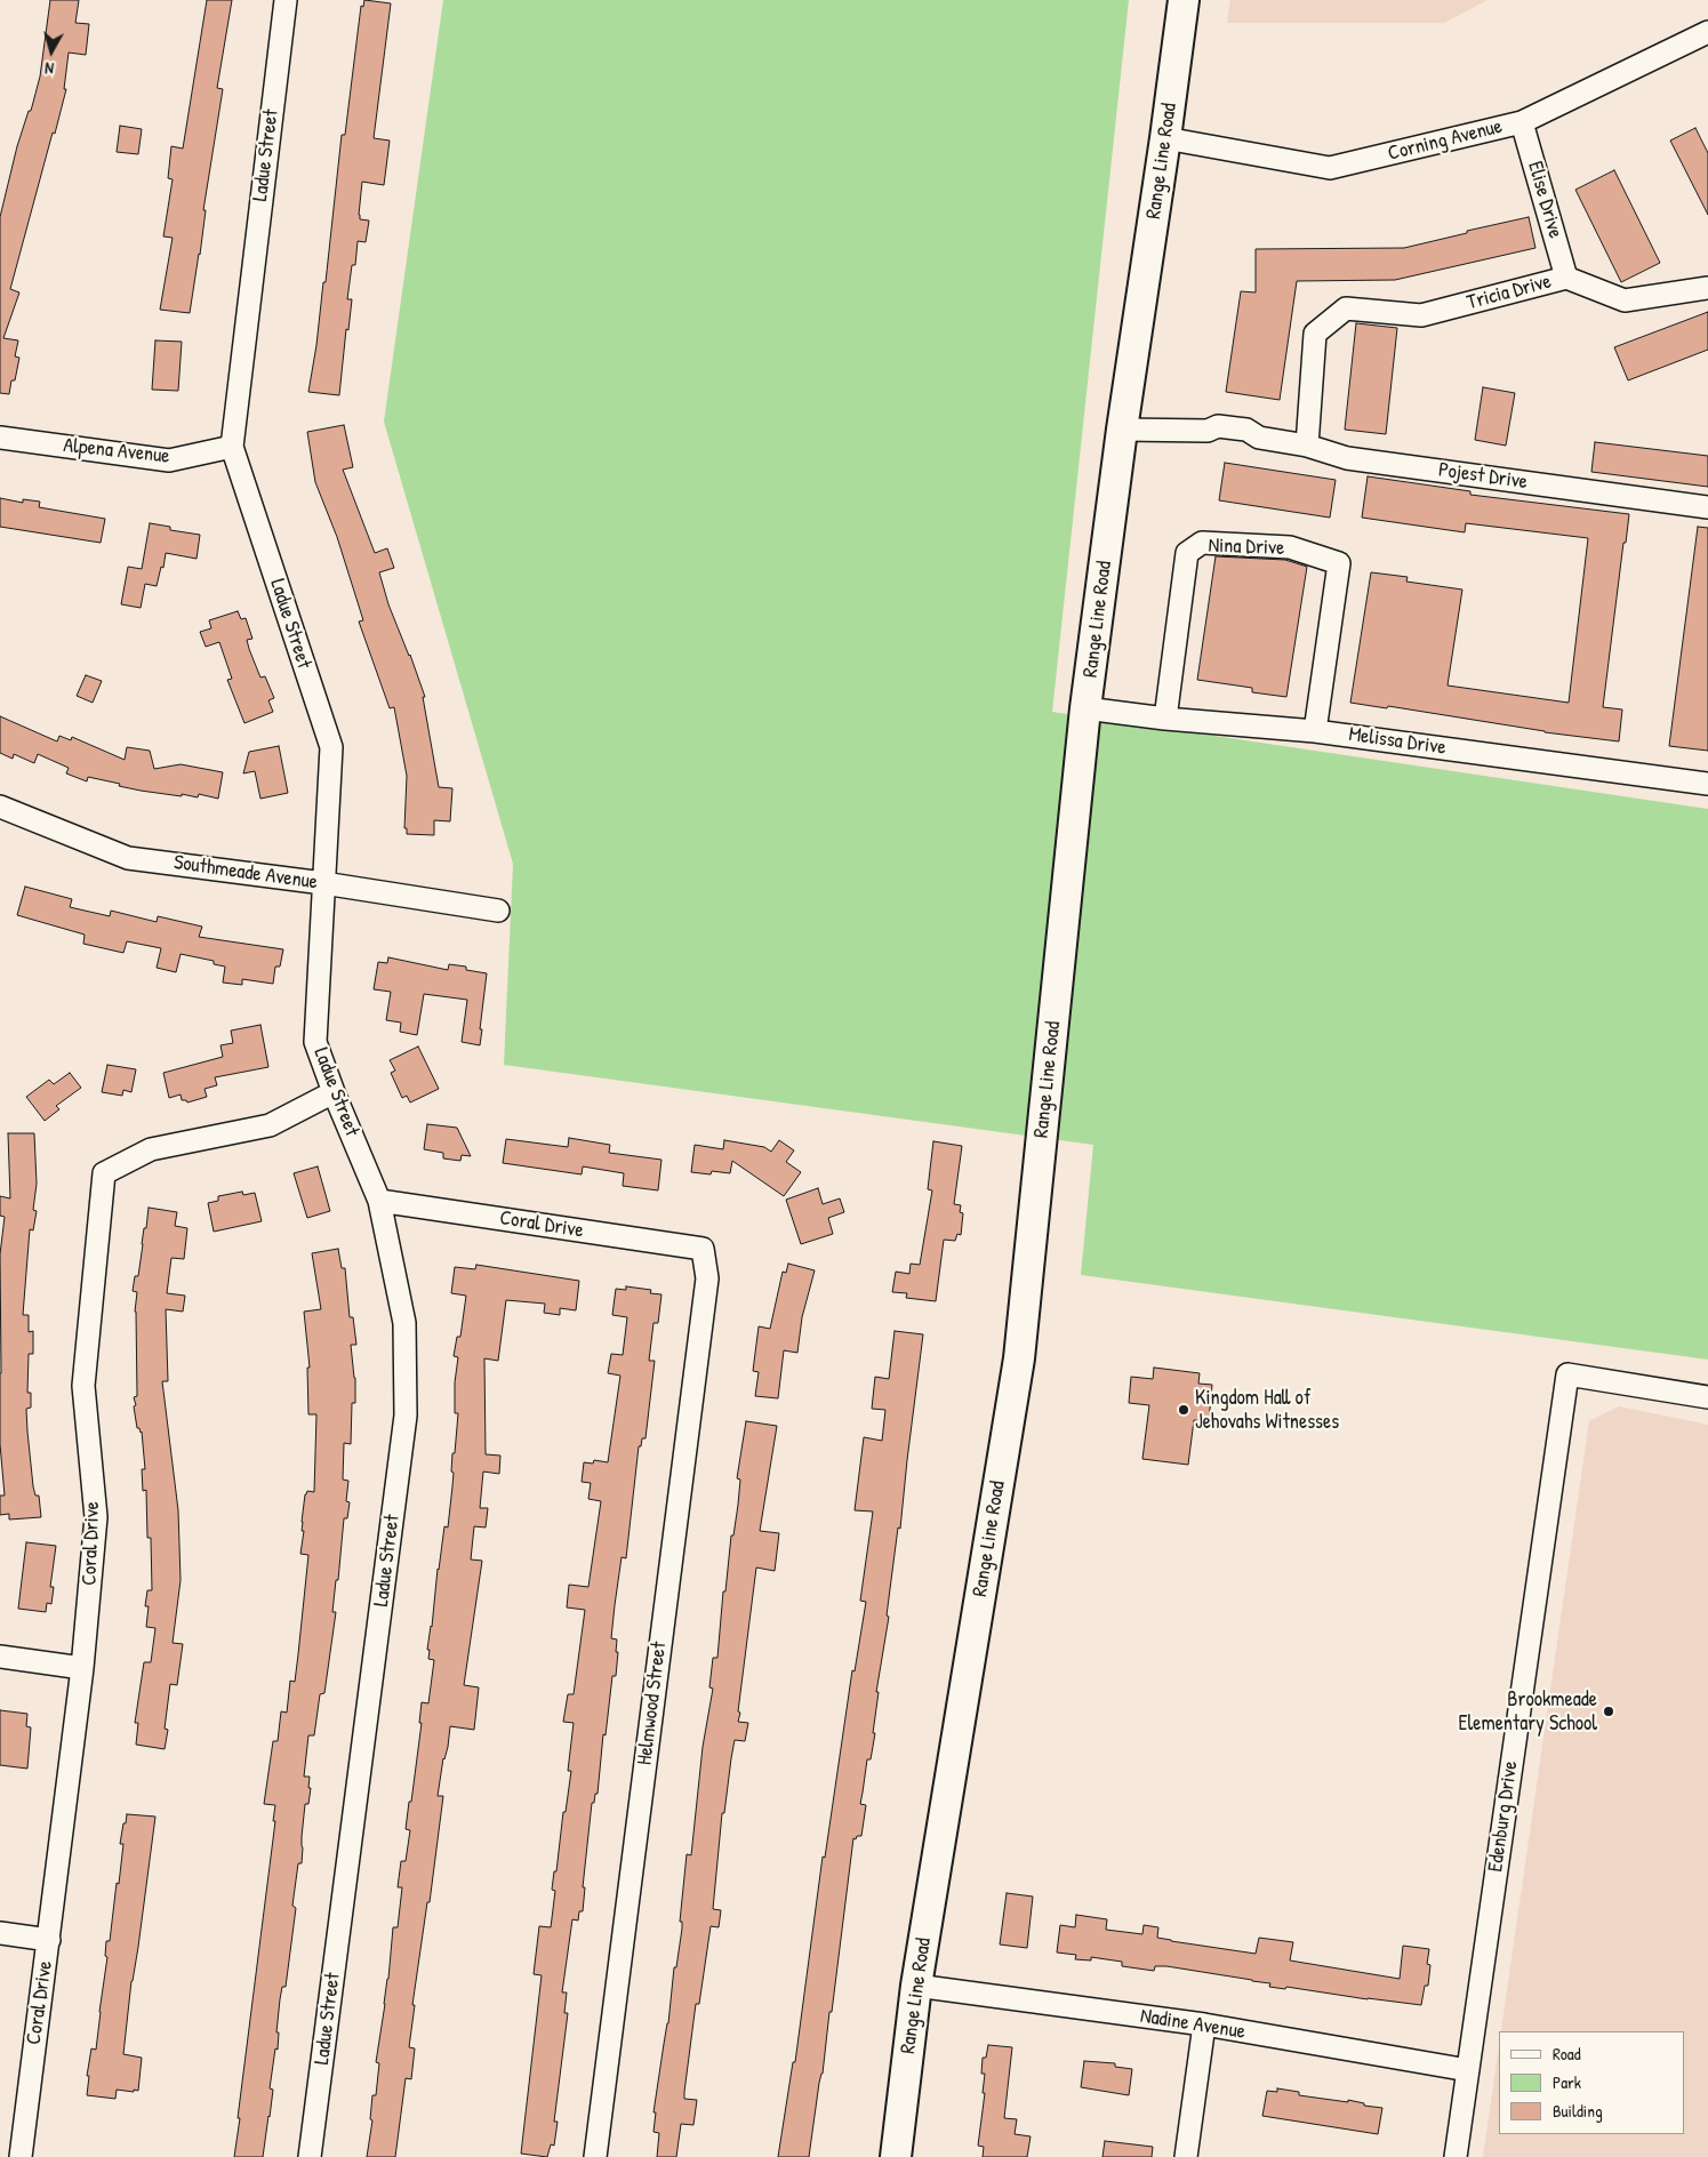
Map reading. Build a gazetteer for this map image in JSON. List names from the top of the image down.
{
  "streets": {
    "main road": ["Range Line Road"],
    "street": [
      "Corning Avenue",
      "Ladue Street",
      "Elise Drive",
      "Tricia Drive",
      "Alpena Avenue",
      "Pojest Drive",
      "Nina Drive",
      "Melissa Drive",
      "Southmeade Avenue",
      "Coral Drive",
      "Helmwood Street",
      "Edenburg Drive",
      "Nadine Avenue"
    ]
  },
  "crossings": [
    ["Corning Avenue", "Range Line Road"],
    ["Corning Avenue", "Elise Drive"],
    ["Ladue Street", "Alpena Avenue"],
    ["Ladue Street", "Southmeade Avenue"],
    ["Ladue Street", "Coral Drive"],
    ["Range Line Road", "Pojest Drive"],
    ["Range Line Road", "Melissa Drive"],
    ["Range Line Road", "Nadine Avenue"],
    ["Elise Drive", "Tricia Drive"],
    ["Tricia Drive", "Pojest Drive"],
    ["Nina Drive", "Melissa Drive"],
    ["Coral Drive", "Helmwood Street"],
    ["Edenburg Drive", "Nadine Avenue"]
  ],
  "places": ["Kingdom Hall of Jehovahs Witnesses", "Brookmeade Elementary School"],
  "legend": ["Road", "Park", "Building"],
  "north": "bottom"
}
